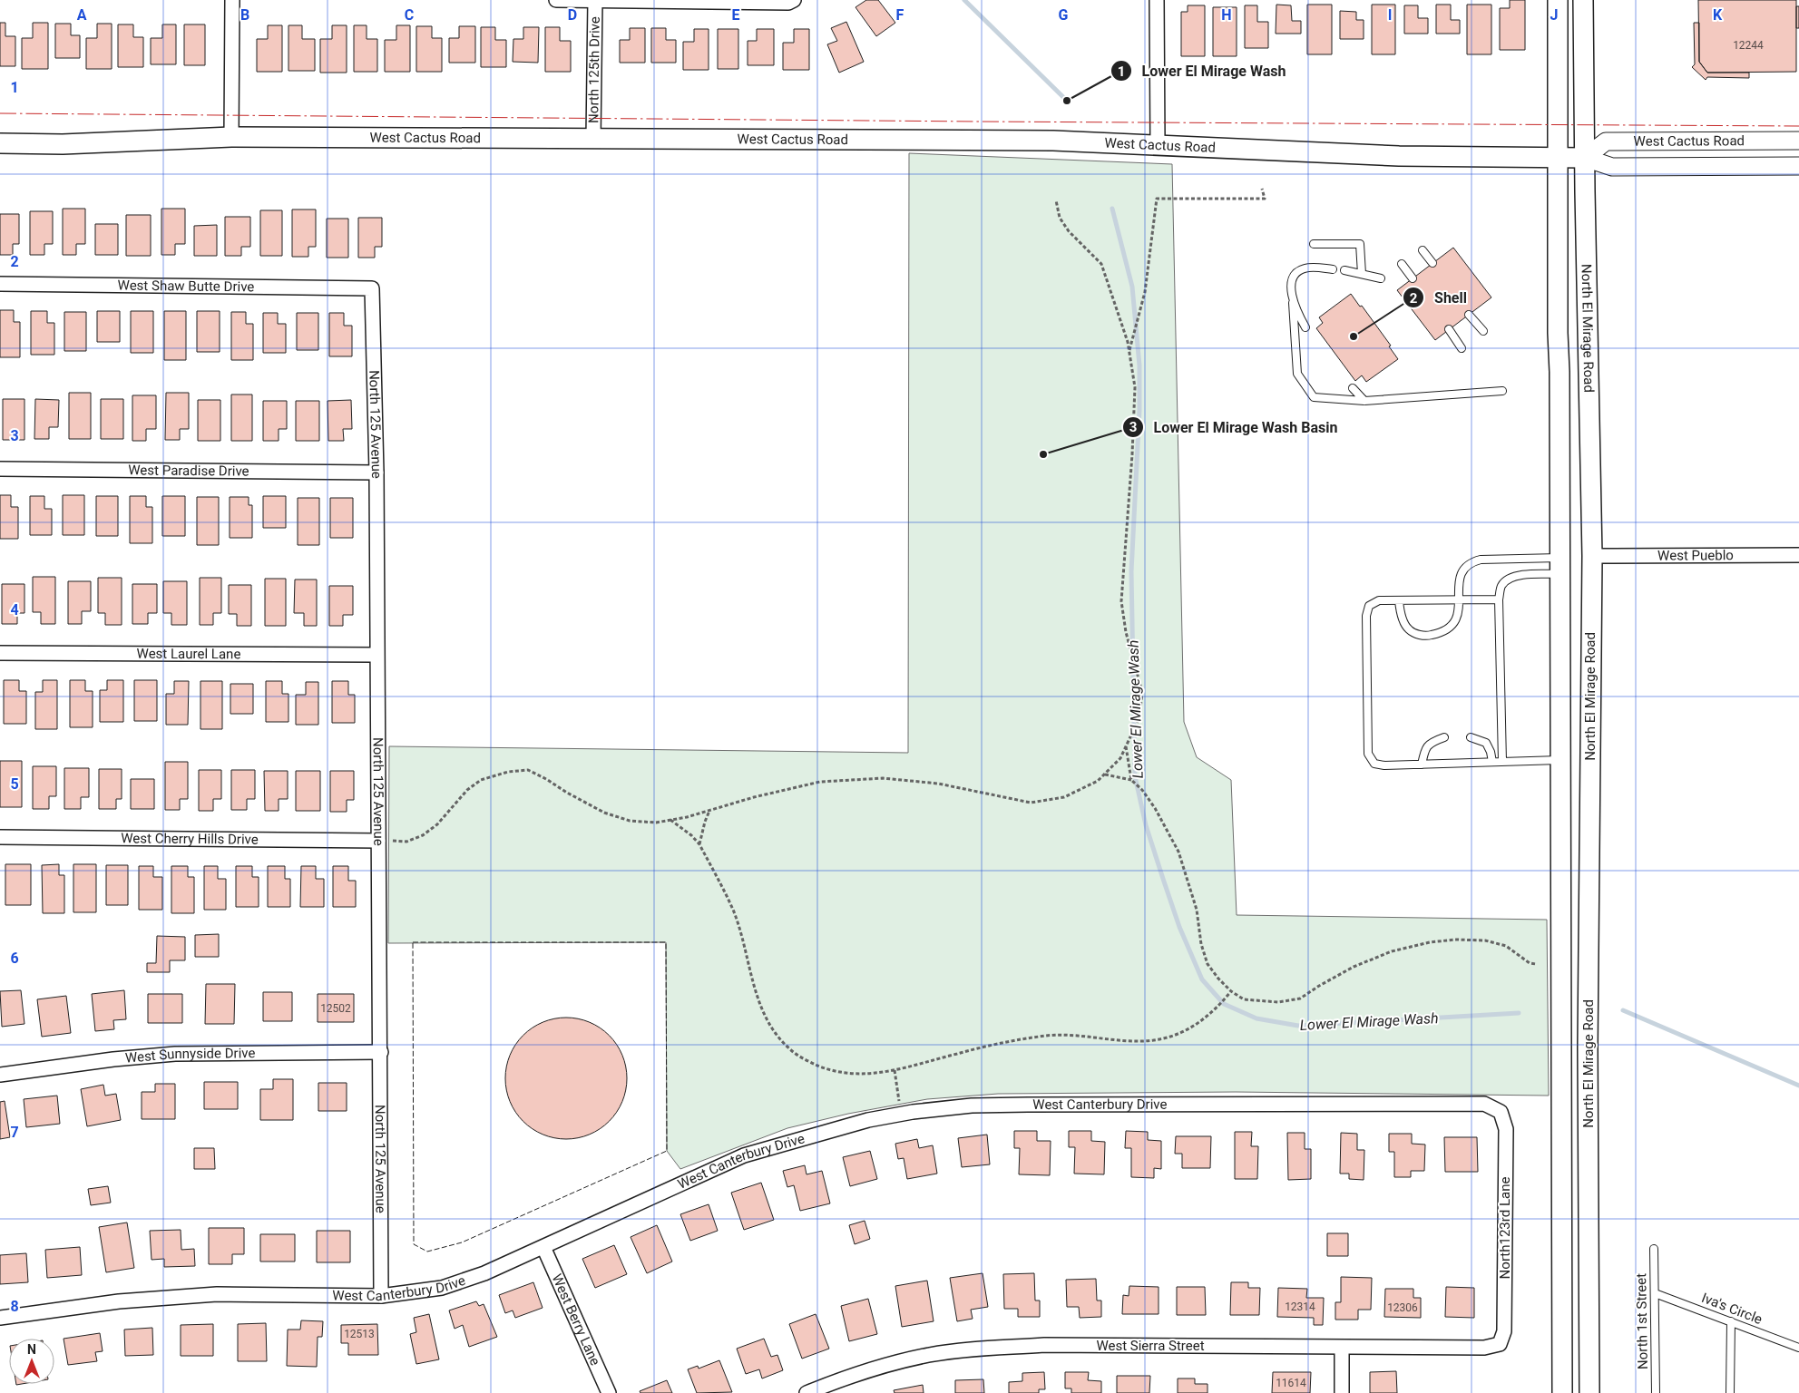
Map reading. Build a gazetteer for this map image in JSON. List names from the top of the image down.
{
  "streets": {
    "main road": ["West Cactus Road", "North El Mirage Road"],
    "street": [
      "North 125th Drive",
      "West Shaw Butte Drive",
      "North 125 Avenue",
      "West Paradise Drive",
      "West Pueblo",
      "West Laurel Lane",
      "West Cherry Hills Drive",
      "West Sunnyside Drive",
      "West Canterbury Drive",
      "North123rd Lane",
      "West Berry Lane",
      "West Sierra Street"
    ],
    "lane": ["Iva's Circle", "North 1st Street"]
  },
  "crossings": [
    ["North 125th Drive", "West Cactus Road"],
    ["West Cactus Road", "North El Mirage Road"],
    ["West Shaw Butte Drive", "North 125 Avenue"],
    ["North El Mirage Road", "West Pueblo"],
    ["North 125 Avenue", "West Paradise Drive"],
    ["North 125 Avenue", "West Laurel Lane"],
    ["North 125 Avenue", "West Cherry Hills Drive"],
    ["North 125 Avenue", "West Sunnyside Drive"],
    ["North 125 Avenue", "West Canterbury Drive"],
    ["West Canterbury Drive", "North123rd Lane"],
    ["West Canterbury Drive", "West Berry Lane"],
    ["North123rd Lane", "West Sierra Street"],
    ["Iva's Circle", "North 1st Street"]
  ],
  "water": ["Lower El Mirage Wash"],
  "places": ["Lower El Mirage Wash", "Shell", "Lower El Mirage Wash Basin"],
  "house_numbers": [
    "12244",
    "12502",
    "12314",
    "12306",
    "12513",
    "11614"
  ],
  "north": "top",
  "grid": {
    "columns": [
      "A",
      "B",
      "C",
      "D",
      "E",
      "F",
      "G",
      "H",
      "I",
      "J",
      "K"
    ],
    "rows": [
      "1",
      "2",
      "3",
      "4",
      "5",
      "6",
      "7",
      "8"
    ]
  }
}
